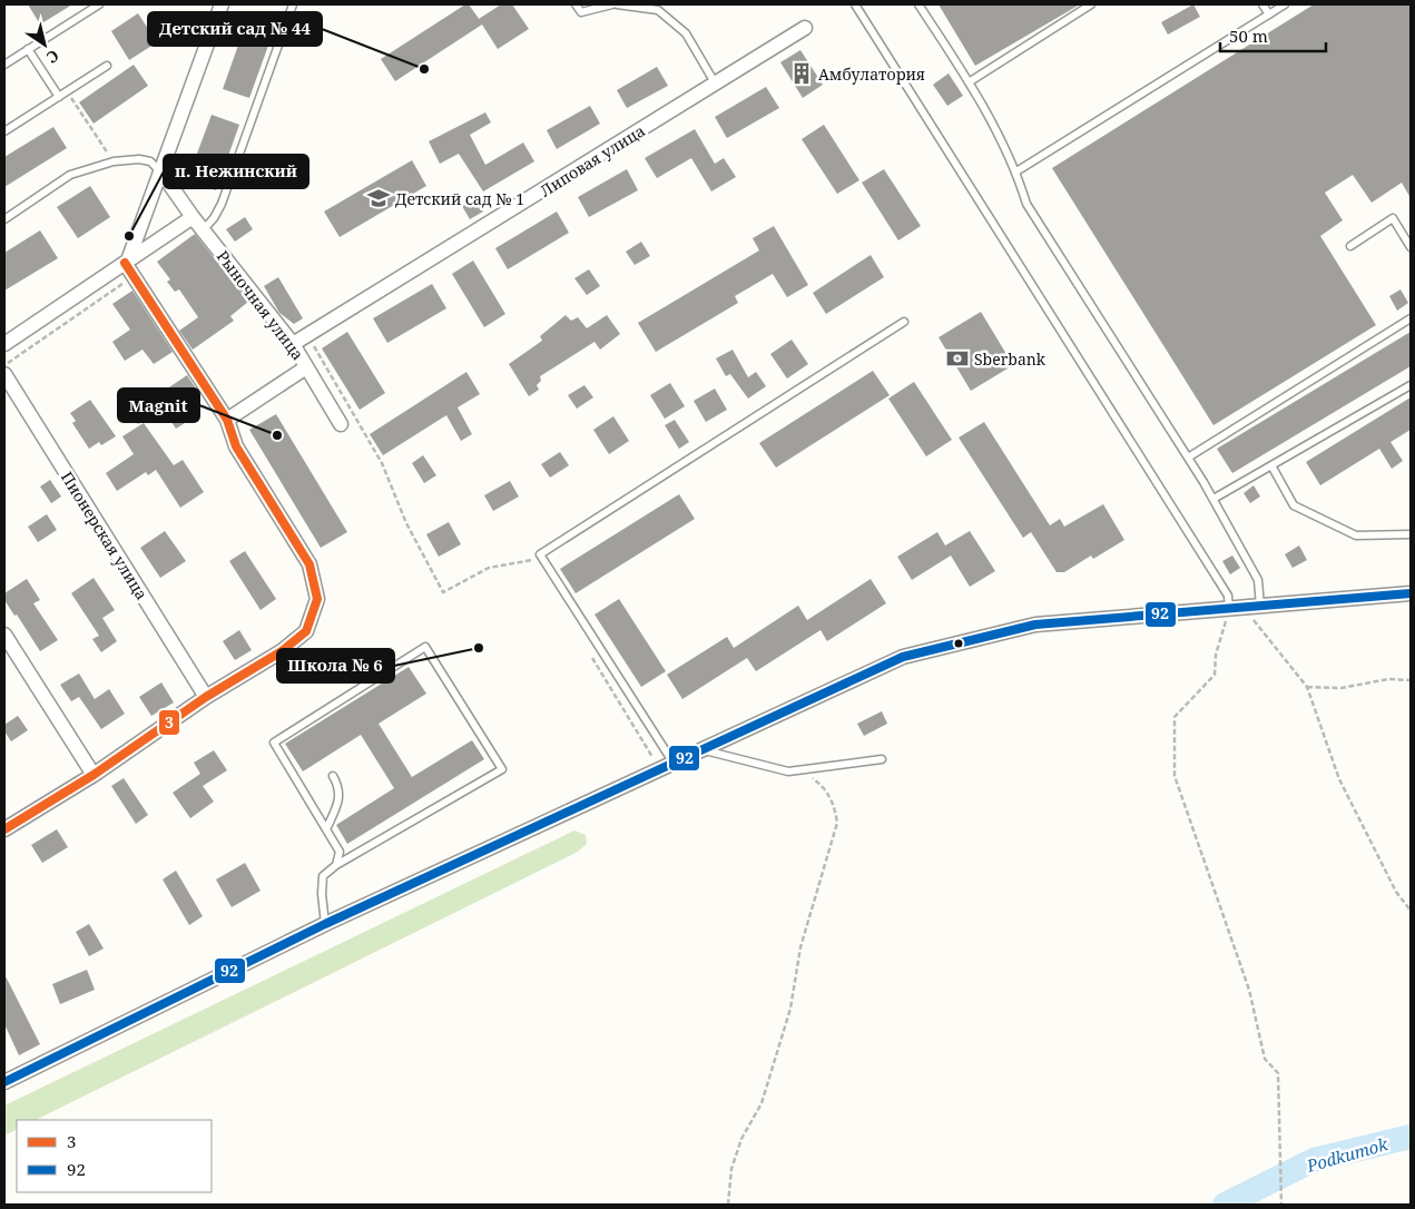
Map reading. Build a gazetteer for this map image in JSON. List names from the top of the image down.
{
  "streets": {
    "street": ["Липовая улица", "Рыночная улица", "Пионерская улица"]
  },
  "crossings": [
    ["Липовая улица", "Рыночная улица"]
  ],
  "water": ["Podkumok"],
  "places": {
    "other": [
      "Детский сад № 44",
      "п. Нежинский",
      "Magnit",
      "Школа № 6"
    ],
    "building": ["Амбулатория"],
    "school or university": ["Детский сад № 1"],
    "bank": ["Sberbank"]
  },
  "lines": ["transit line 3", "transit line 92"],
  "legend": ["3", "92"],
  "scale_bar": "50 m",
  "north": "bottom right"
}
